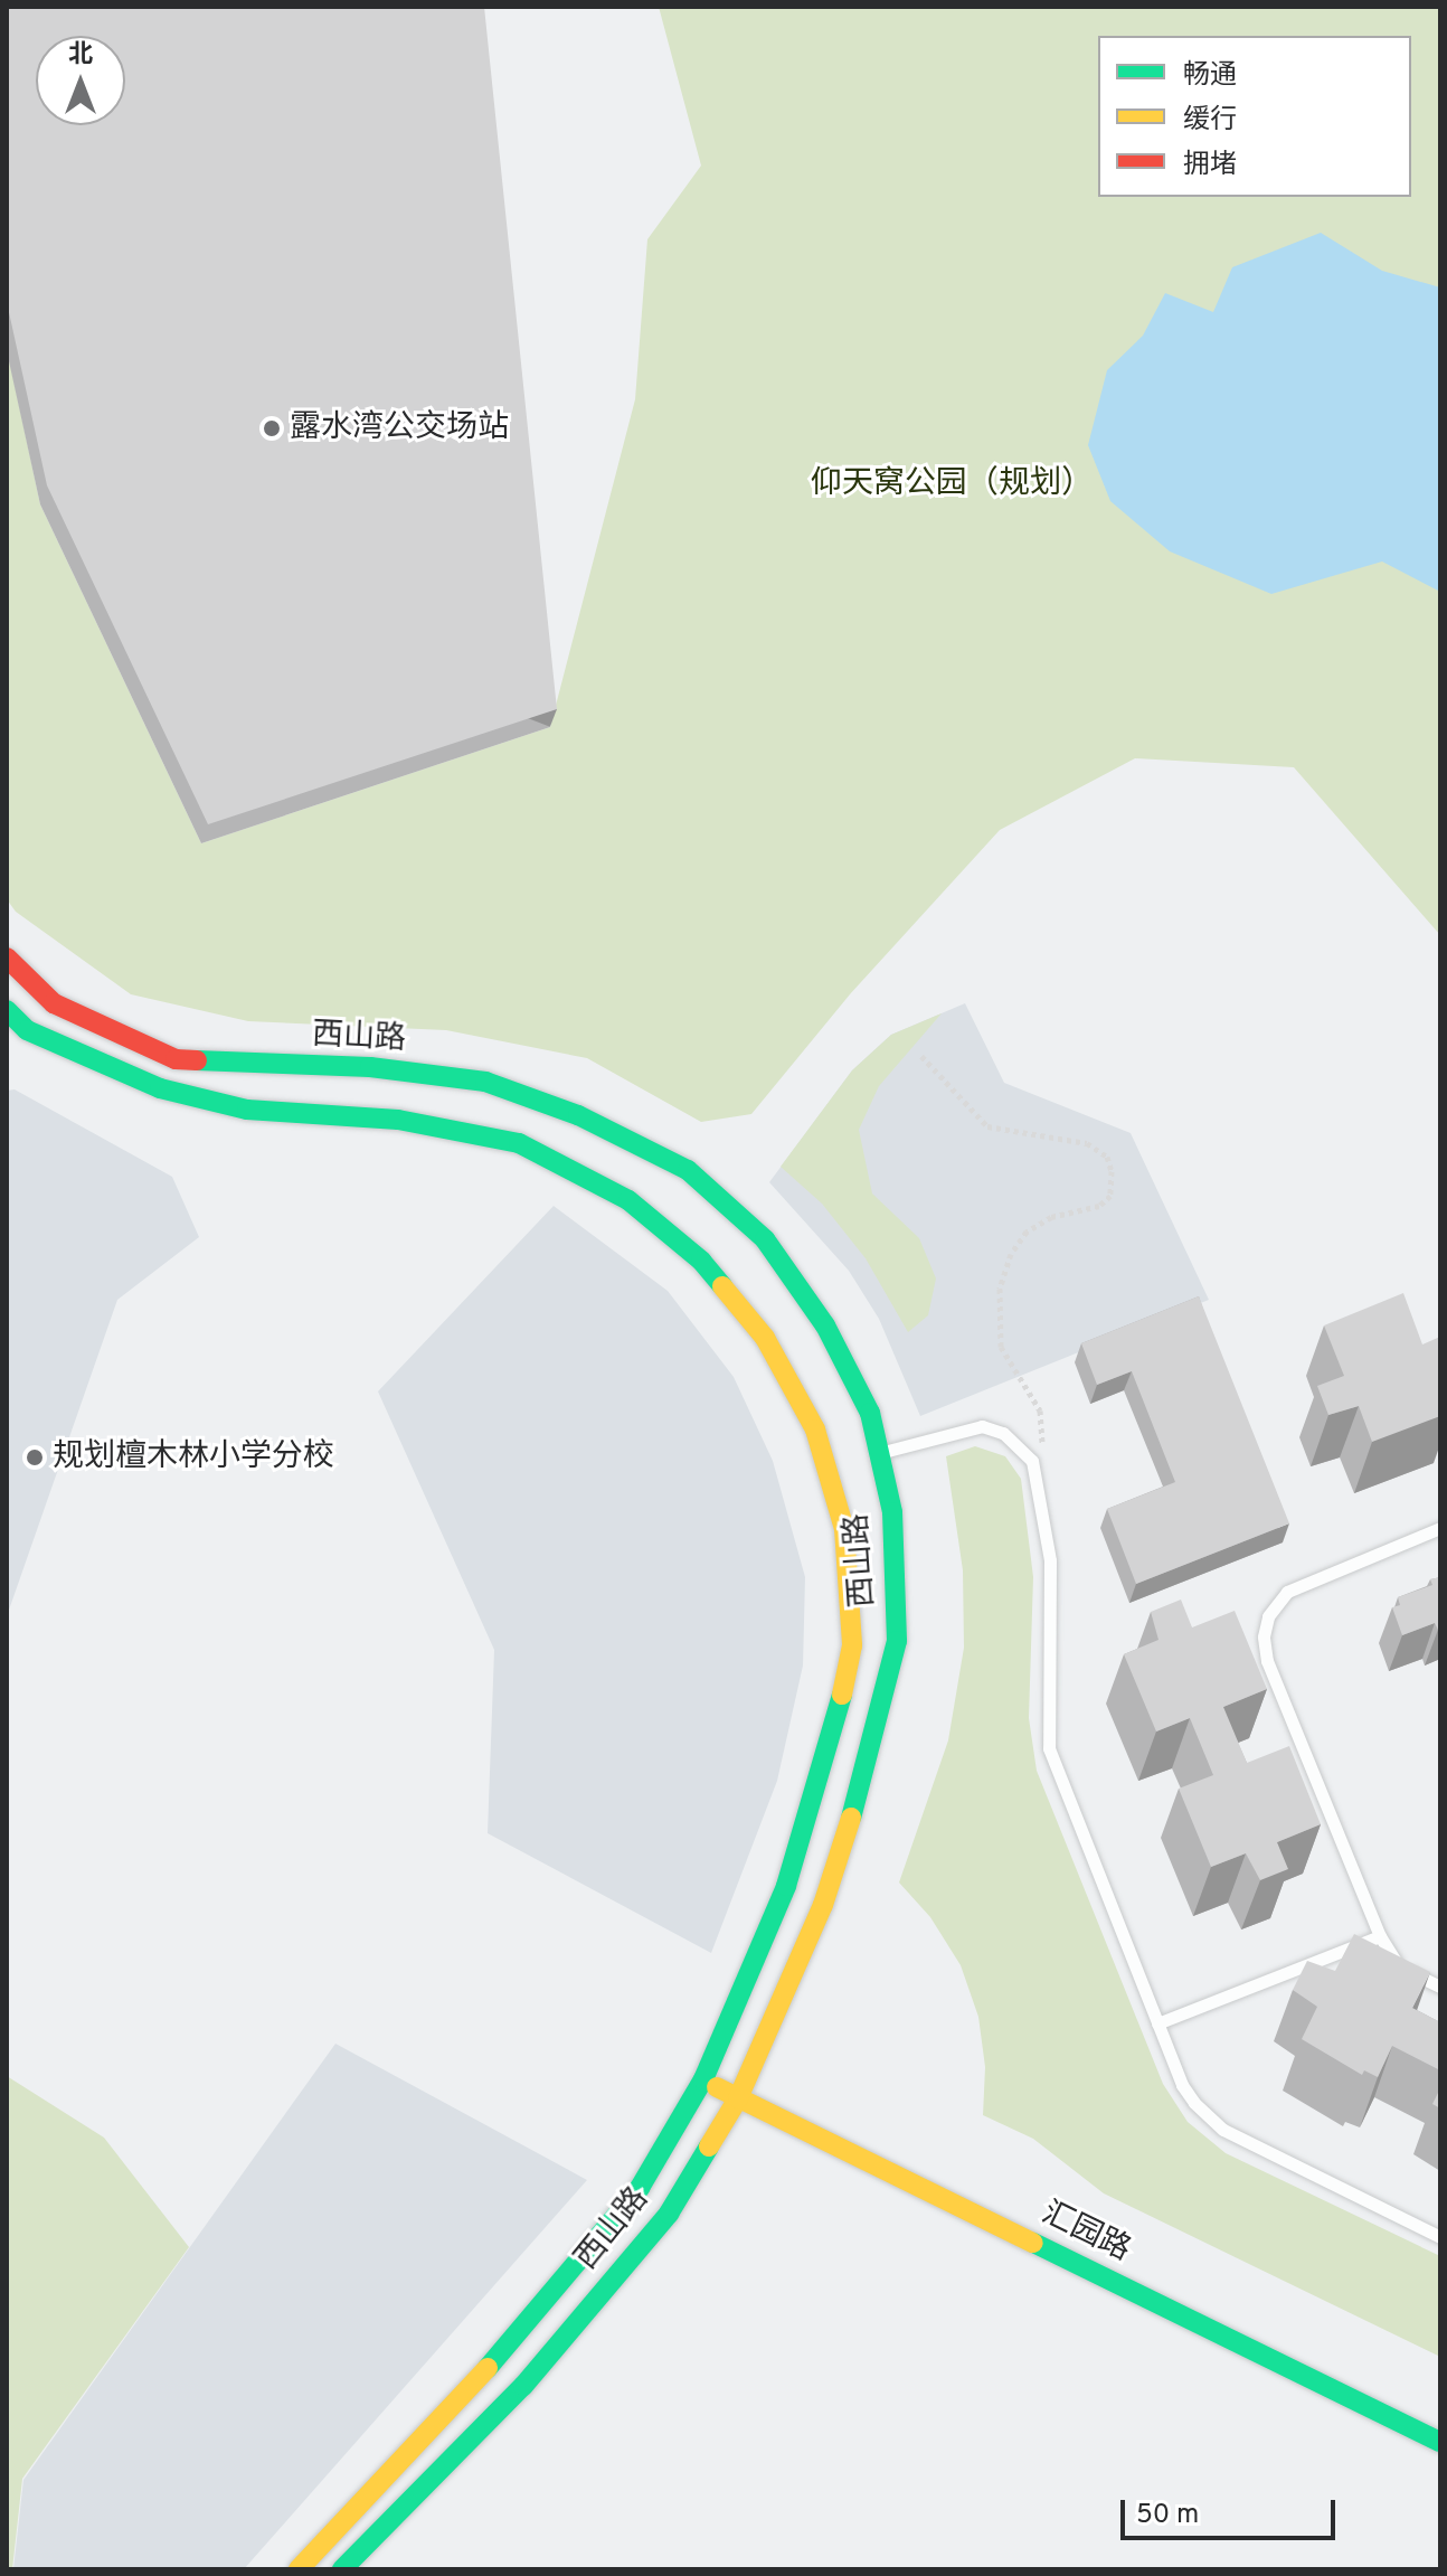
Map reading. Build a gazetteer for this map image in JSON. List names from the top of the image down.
{
  "streets": {
    "main road": ["西山路", "汇园路"]
  },
  "crossings": [
    ["西山路", "汇园路"]
  ],
  "parks": ["仰天窝公园（规划）"],
  "places": ["露水湾公交场站", "规划檀木林小学分校"],
  "legend": ["畅通", "缓行", "拥堵"],
  "scale_bar": "50 m",
  "north": "top"
}
